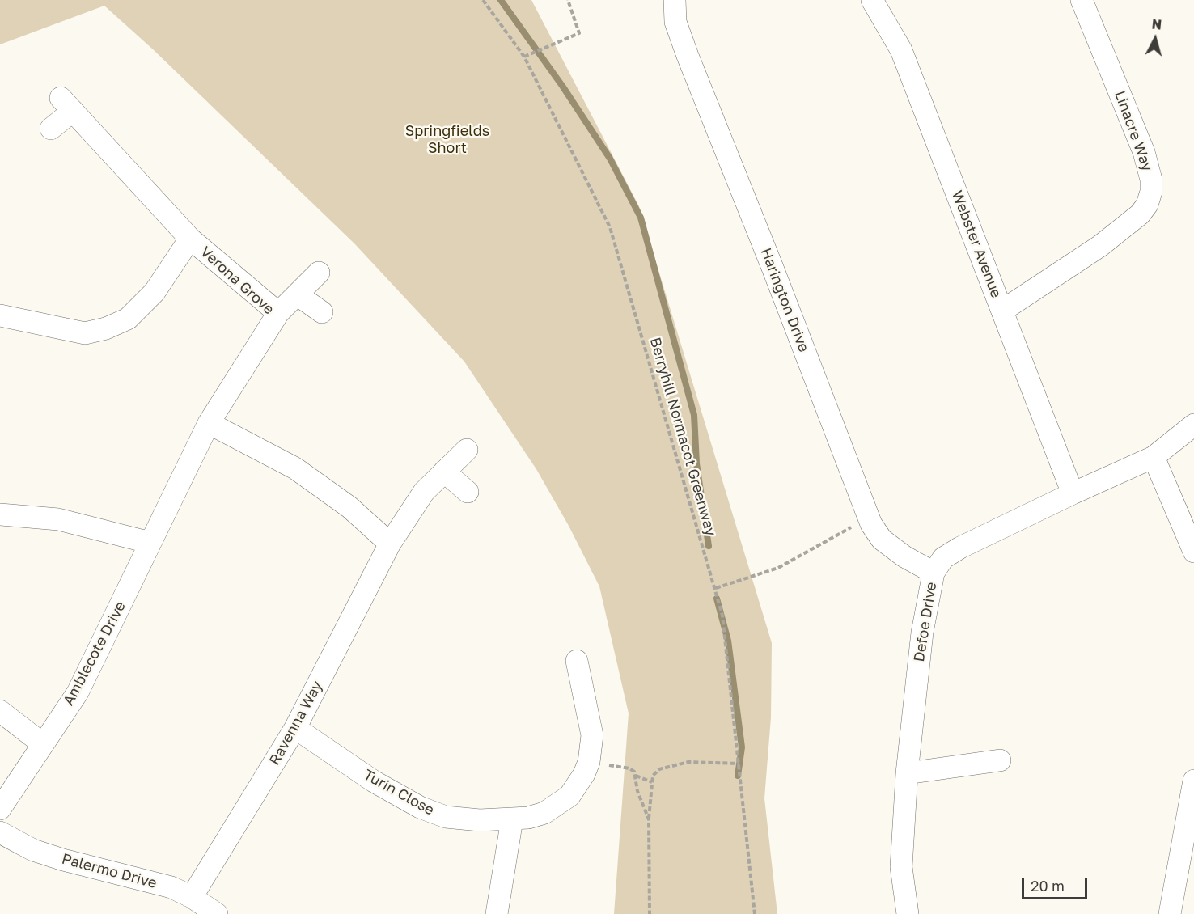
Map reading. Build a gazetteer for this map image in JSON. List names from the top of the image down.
{
  "streets": {
    "street": [
      "Linacre Way",
      "Webster Avenue",
      "Verona Grove",
      "Harington Drive",
      "Defoe Drive",
      "Amblecote Drive",
      "Ravenna Way",
      "Turin Close",
      "Palermo Drive"
    ],
    "path": ["Berryhill Normacot Greenway"]
  },
  "crossings": [
    ["Linacre Way", "Webster Avenue"],
    ["Webster Avenue", "Defoe Drive"],
    ["Verona Grove", "Amblecote Drive"],
    ["Harington Drive", "Defoe Drive"],
    ["Ravenna Way", "Turin Close"],
    ["Ravenna Way", "Palermo Drive"]
  ],
  "parks": ["Springfields Short"],
  "scale_bar": "20 m",
  "north": "top"
}
